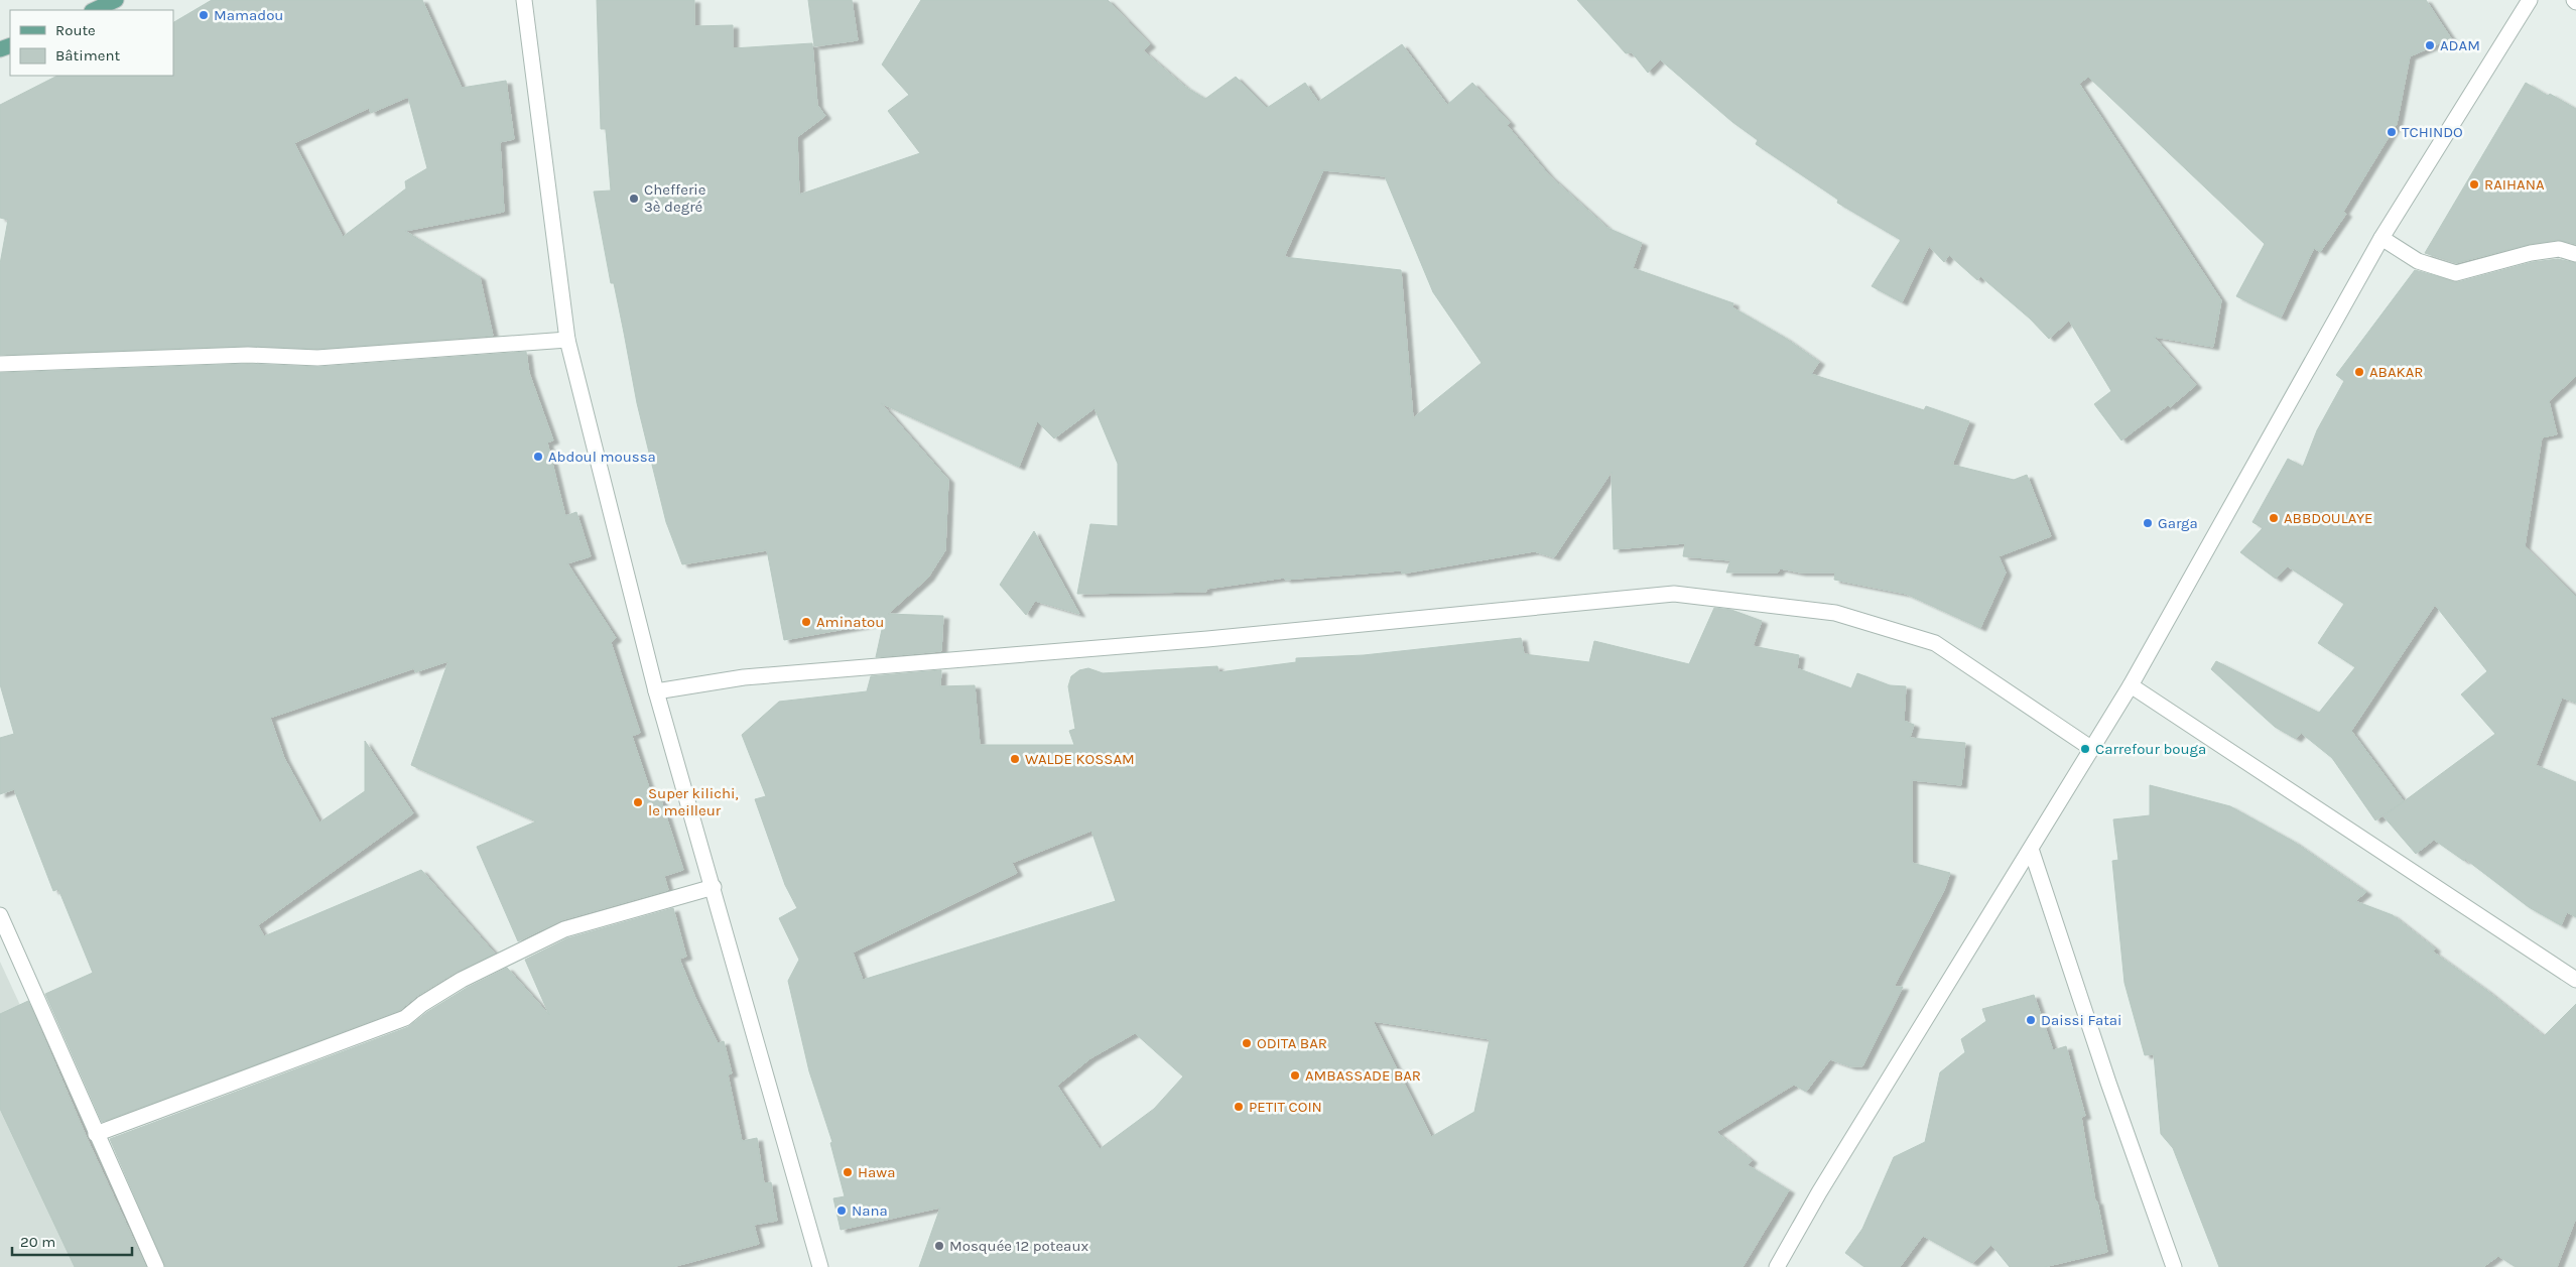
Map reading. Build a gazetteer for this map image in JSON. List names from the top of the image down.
{
  "places": [
    "Mamadou",
    "ADAM",
    "TCHINDO",
    "RAIHANA",
    "Chefferie 3è degré",
    "ABAKAR",
    "Abdoul moussa",
    "ABBDOULAYE",
    "Garga",
    "Aminatou",
    "Carrefour bouga",
    "WALDE KOSSAM",
    "Super kilichi, le meilleur",
    "Daissi Fatai",
    "ODITA BAR",
    "AMBASSADE BAR",
    "PETIT COIN",
    "Hawa",
    "Nana",
    "Mosquée 12 poteaux"
  ],
  "legend": ["Route", "Bâtiment"],
  "scale_bar": "20 m"
}
